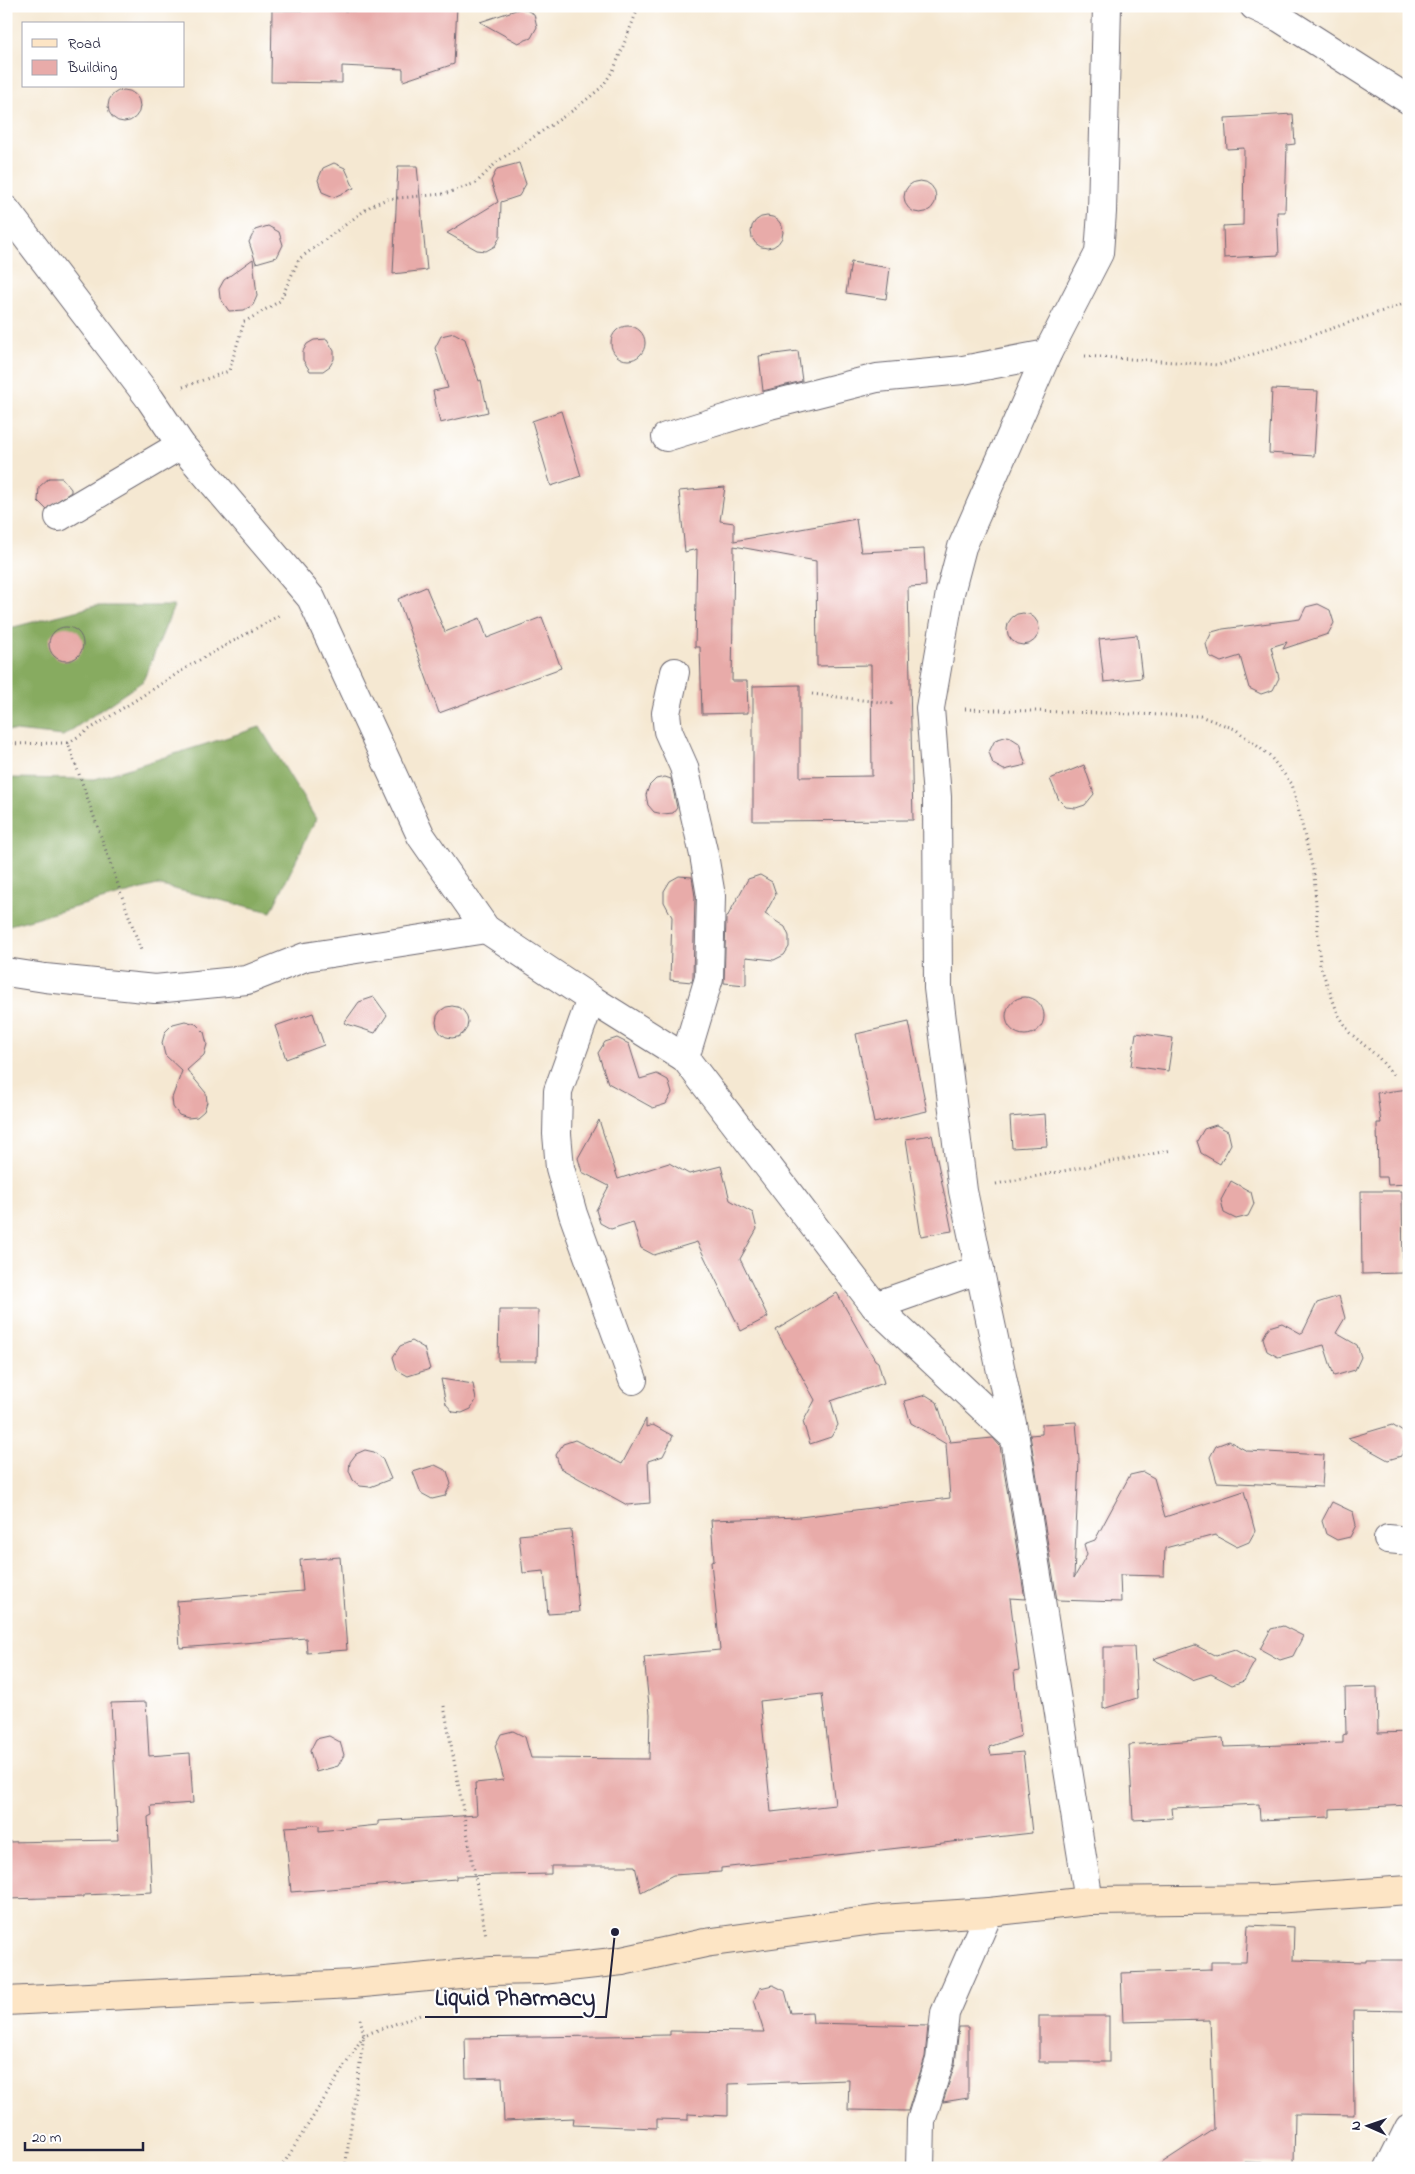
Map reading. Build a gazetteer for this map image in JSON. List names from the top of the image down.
{
  "places": ["Liquid Pharmacy"],
  "legend": ["Road", "Building"],
  "scale_bar": "20 m",
  "north": "left"
}
